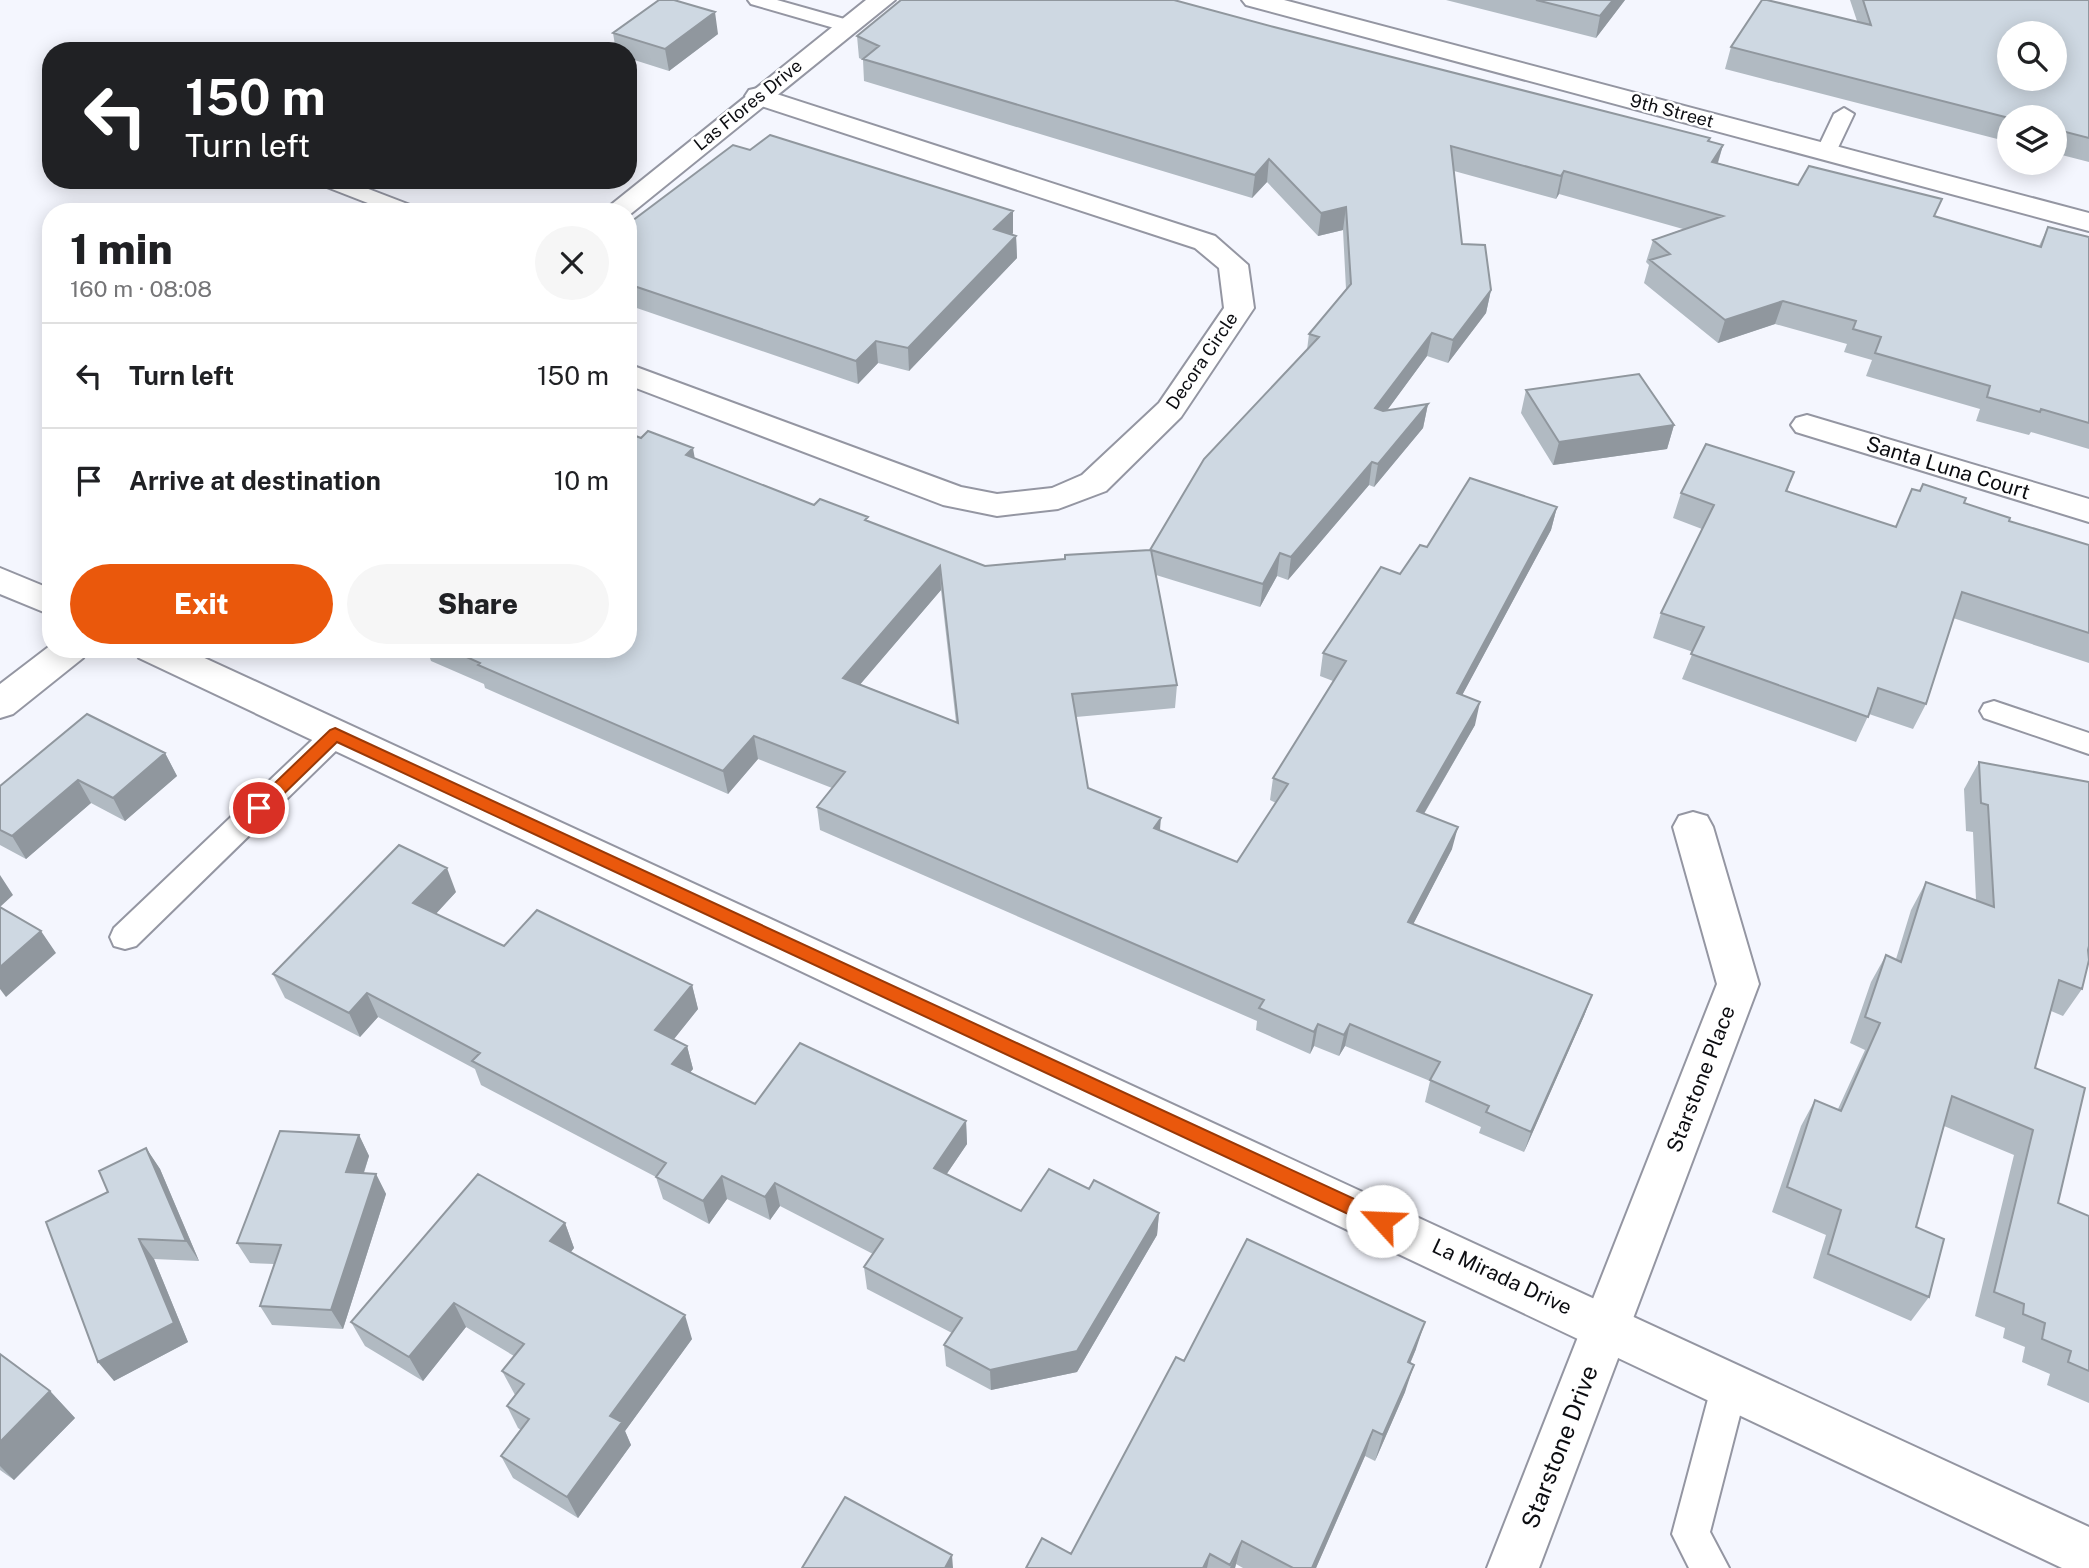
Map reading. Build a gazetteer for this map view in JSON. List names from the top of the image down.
{
  "streets": {
    "street": [
      "Las Flores Drive",
      "9th Street",
      "Decora Circle",
      "Santa Luna Court",
      "Starstone Place",
      "La Mirada Drive",
      "Starstone Drive"
    ]
  },
  "crossings": [
    ["Las Flores Drive", "Decora Circle"],
    ["Starstone Place", "La Mirada Drive"],
    ["Starstone Place", "Starstone Drive"],
    ["La Mirada Drive", "Starstone Drive"]
  ],
  "page": {
    "turn": ["150 m", "Turn left"],
    "heading": ["1 min", "160 m · 08:08"],
    "list": [
      {
        "name": "Turn left",
        "value": "150 m"
      },
      {
        "name": "Arrive at destination",
        "value": "10 m"
      }
    ],
    "buttons": ["Exit", "Share"]
  }
}
